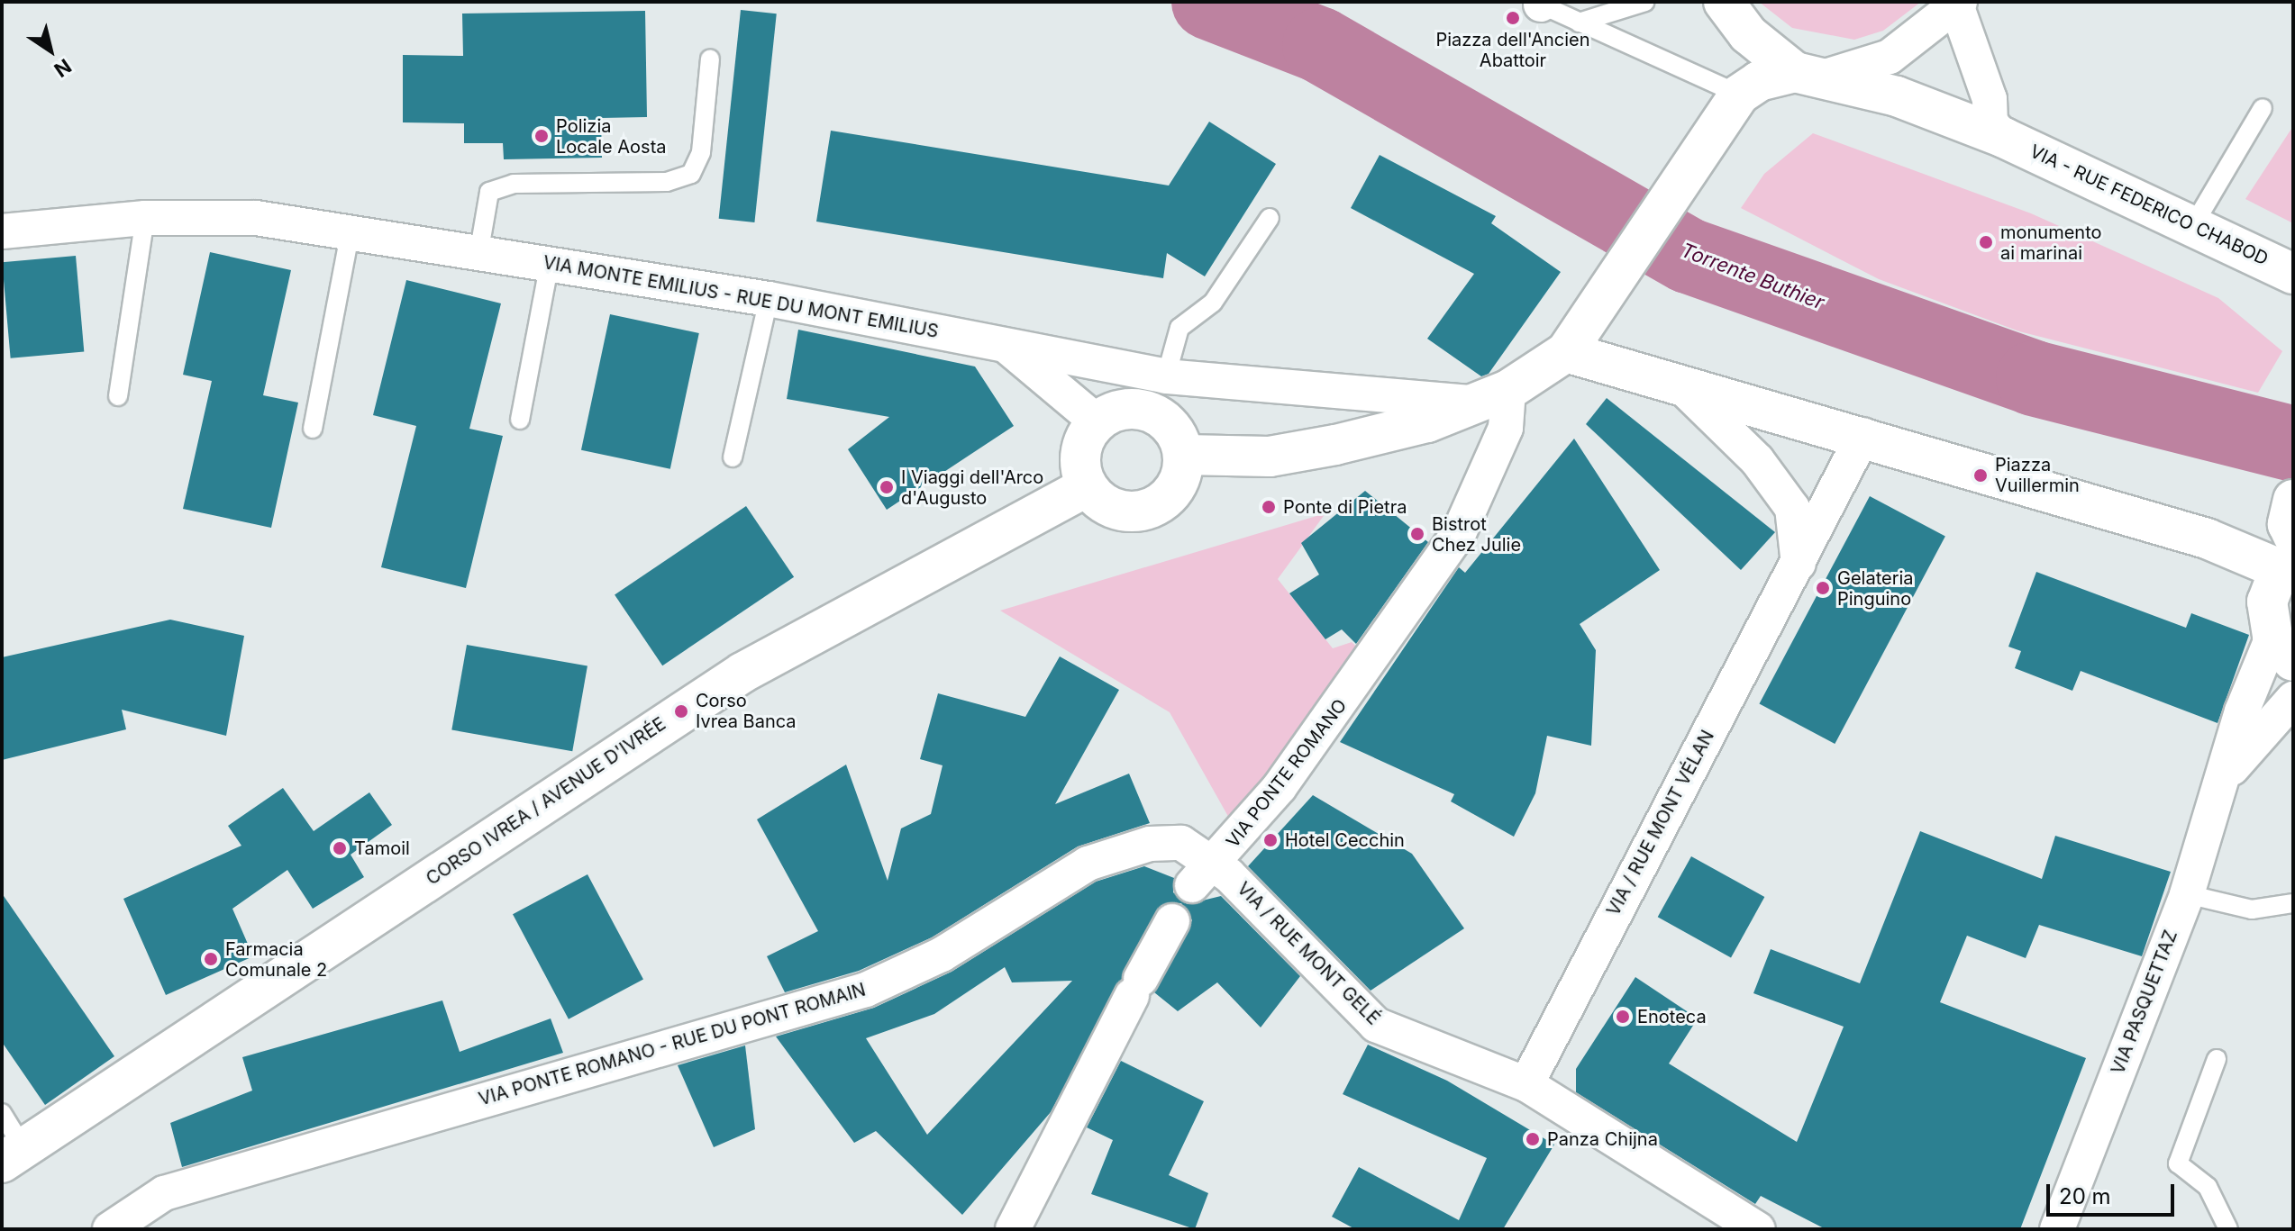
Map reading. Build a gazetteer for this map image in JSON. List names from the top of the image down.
{
  "streets": {
    "street": [
      "VIA - RUE FEDERICO CHABOD",
      "VIA MONTE EMILIUS - RUE DU MONT EMILIUS",
      "VIA PONTE ROMANO",
      "CORSO IVREA / AVENUE D'IVRÉE",
      "VIA / RUE MONT VÉLAN",
      "VIA / RUE MONT GELÉ",
      "VIA PASQUETTAZ",
      "VIA PONTE ROMANO - RUE DU PONT ROMAIN"
    ]
  },
  "crossings": [
    ["VIA MONTE EMILIUS - RUE DU MONT EMILIUS", "VIA PONTE ROMANO"],
    ["VIA PONTE ROMANO", "VIA / RUE MONT GELÉ"],
    ["VIA PONTE ROMANO", "VIA PONTE ROMANO - RUE DU PONT ROMAIN"],
    ["VIA / RUE MONT VÉLAN", "VIA / RUE MONT GELÉ"],
    ["VIA / RUE MONT GELÉ", "VIA PONTE ROMANO - RUE DU PONT ROMAIN"]
  ],
  "water": ["Torrente Buthier"],
  "places": [
    "Piazza dell'Ancien Abattoir",
    "Polizia Locale Aosta",
    "monumento ai marinai",
    "Piazza Vuillermin",
    "I Viaggi dell'Arco d'Augusto",
    "Ponte di Pietra",
    "Bistrot Chez Julie",
    "Gelateria Pinguino",
    "Corso Ivrea Banca",
    "Hotel Cecchin",
    "Tamoil",
    "Farmacia Comunale 2",
    "Enoteca",
    "Panza Chijna"
  ],
  "scale_bar": "20 m",
  "north": "bottom right"
}
